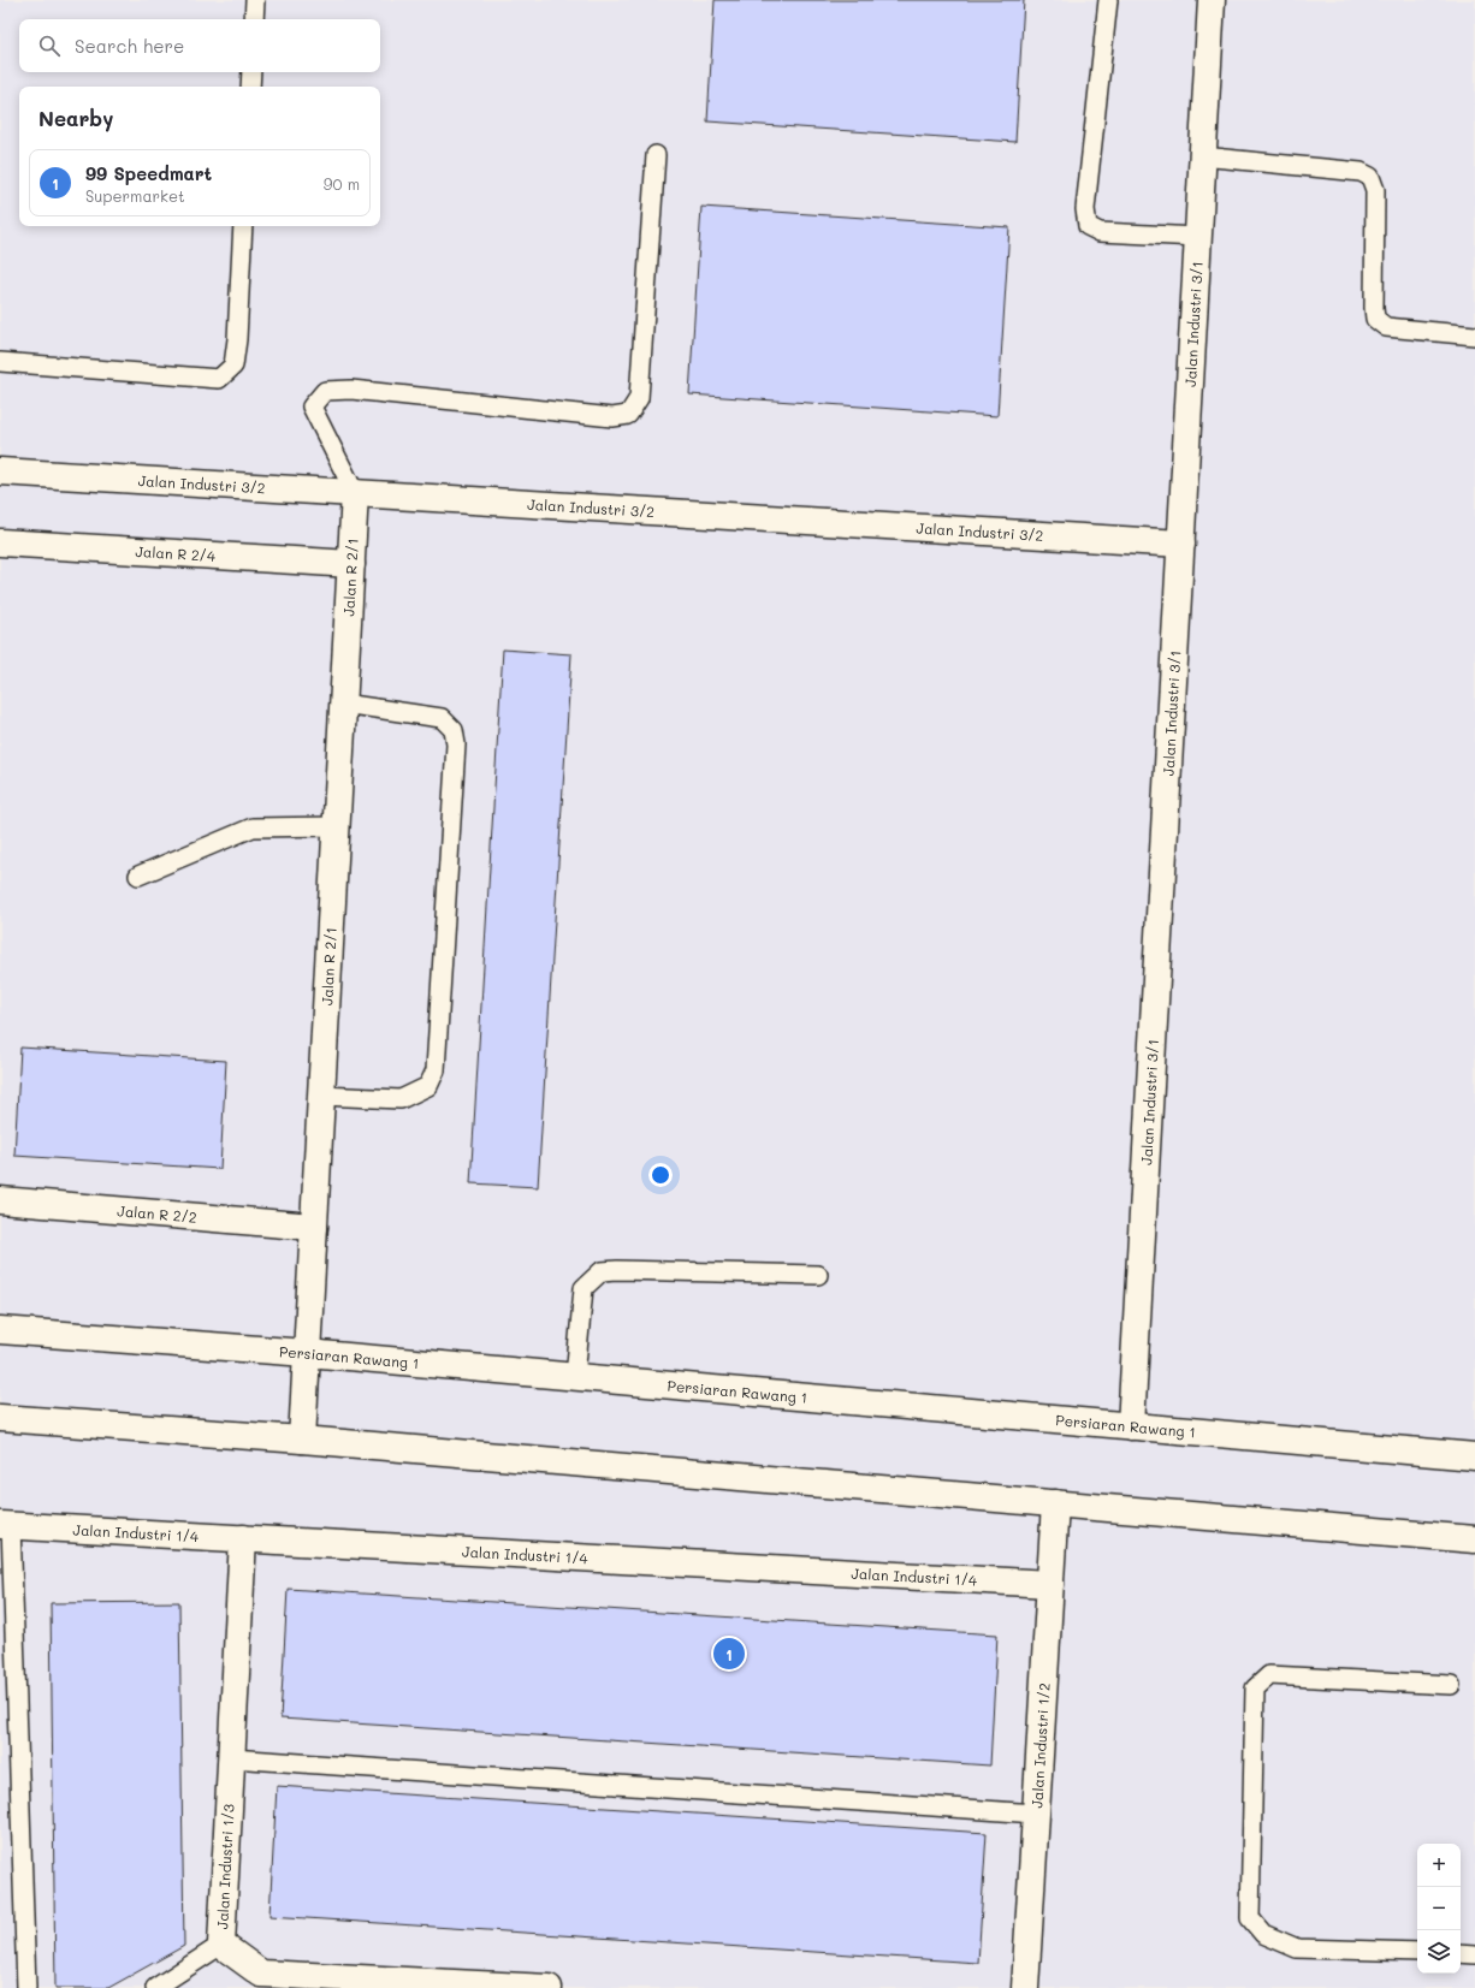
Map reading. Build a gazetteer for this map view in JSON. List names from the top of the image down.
{
  "streets": {
    "street": [
      "Jalan Industri 3/1",
      "Jalan Industri 3/2",
      "Jalan R 2/4",
      "Jalan R 2/1",
      "Jalan R 2/2",
      "Persiaran Rawang 1",
      "Jalan Industri 1/4",
      "Jalan Industri 1/2",
      "Jalan Industri 1/3"
    ]
  },
  "crossings": [
    ["Jalan Industri 3/1", "Jalan Industri 3/2"],
    ["Jalan Industri 3/1", "Persiaran Rawang 1"],
    ["Jalan Industri 3/2", "Jalan R 2/1"],
    ["Jalan R 2/4", "Jalan R 2/1"],
    ["Jalan R 2/1", "Jalan R 2/2"],
    ["Jalan R 2/1", "Persiaran Rawang 1"],
    ["Jalan Industri 1/4", "Jalan Industri 1/2"],
    ["Jalan Industri 1/4", "Jalan Industri 1/3"]
  ],
  "page": {
    "search": "Search here",
    "heading": "Nearby",
    "list": [
      {
        "mark": "1",
        "name": "99 Speedmart",
        "note": "Supermarket",
        "value": "90 m"
      }
    ],
    "pins": "1",
    "map_buttons": ["+", "−"]
  }
}
